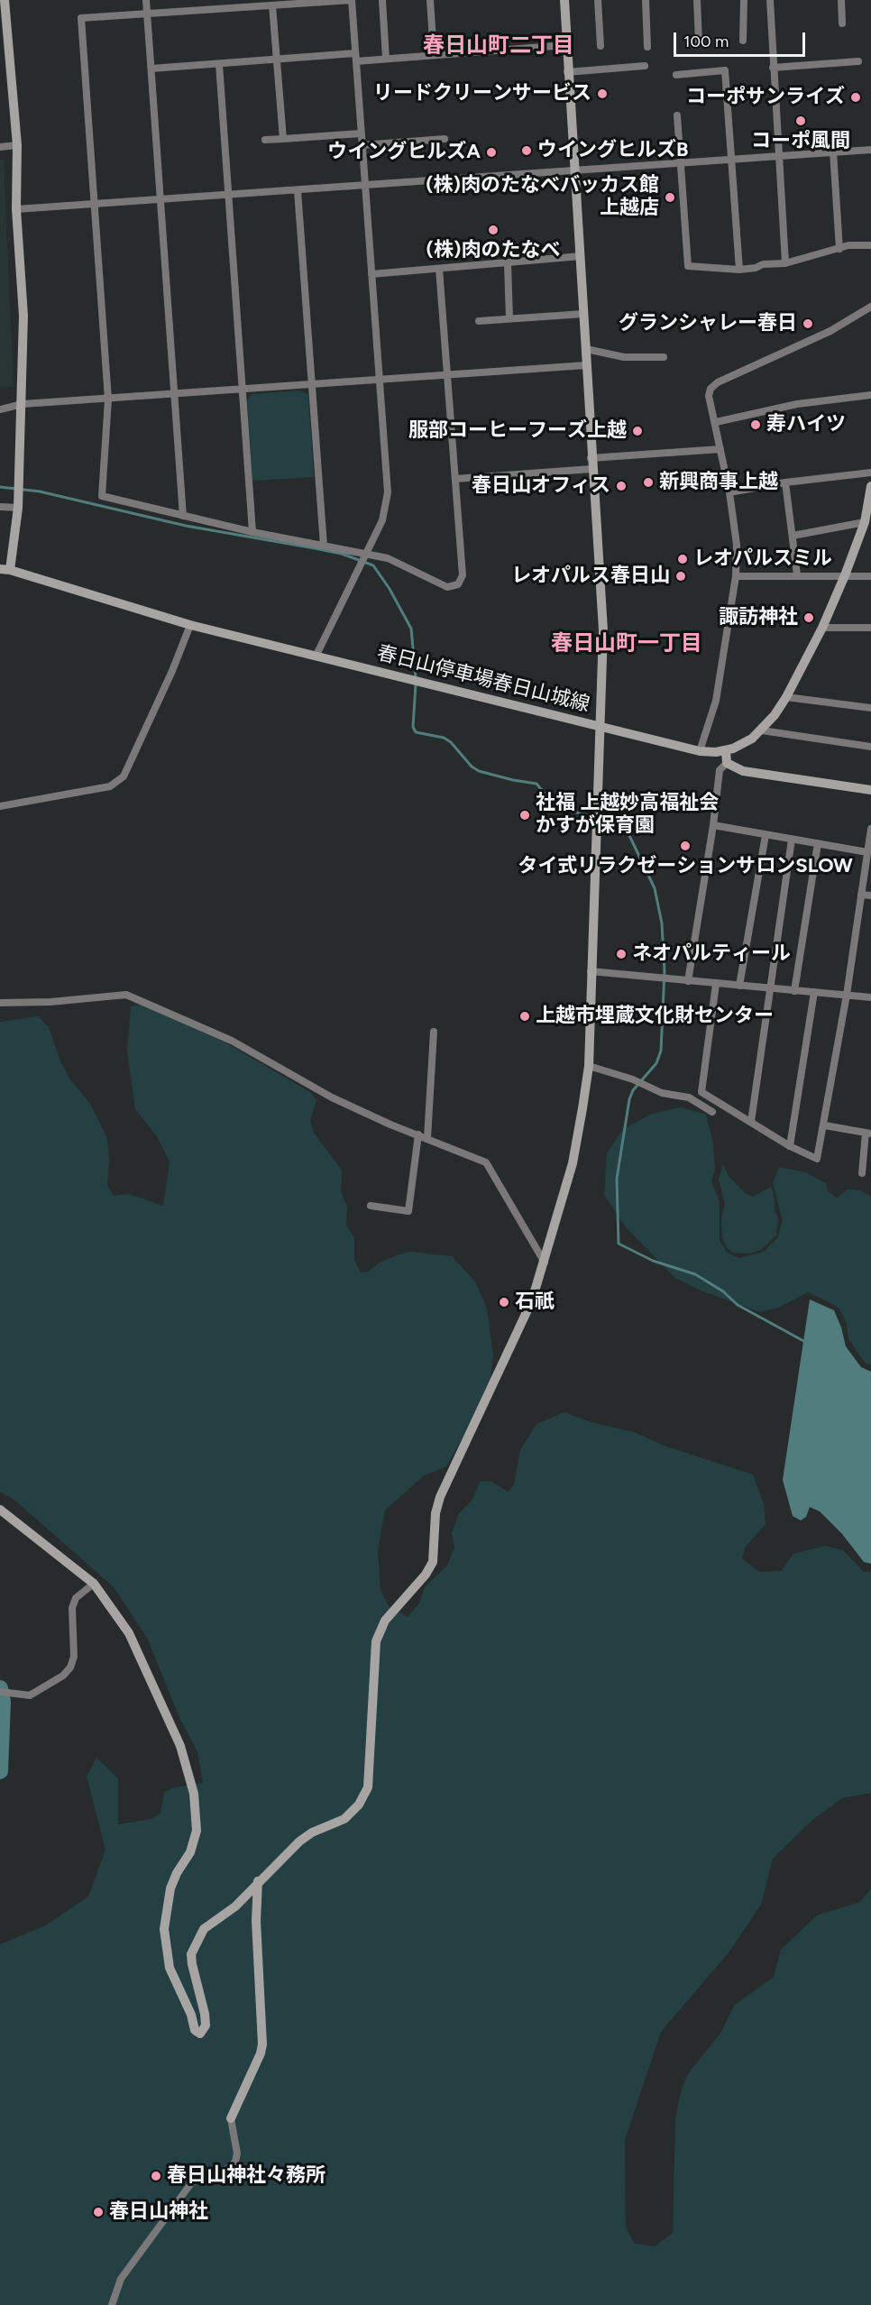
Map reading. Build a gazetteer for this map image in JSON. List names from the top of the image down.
{
  "streets": {
    "street": ["春日山停車場春日山城線"]
  },
  "districts": ["春日山町二丁目", "春日山町一丁目"],
  "places": [
    "リードクリーンサービス",
    "コーポサンライズ",
    "コーポ風間",
    "ウイングヒルズB",
    "ウイングヒルズA",
    "(株)肉のたなべバッカス館 上越店",
    "(株)肉のたなべ",
    "グランシャレー春日",
    "寿ハイツ",
    "服部コーヒーフーズ上越",
    "新興商事上越",
    "春日山オフィス",
    "レオパルスミル",
    "レオパルス春日山",
    "諏訪神社",
    "社福 上越妙高福祉会 かすが保育園",
    "タイ式リラクゼーションサロンSLOW",
    "ネオパルティール",
    "上越市埋蔵文化財センター",
    "石祇",
    "春日山神社々務所",
    "春日山神社"
  ],
  "scale_bar": "100 m"
}
